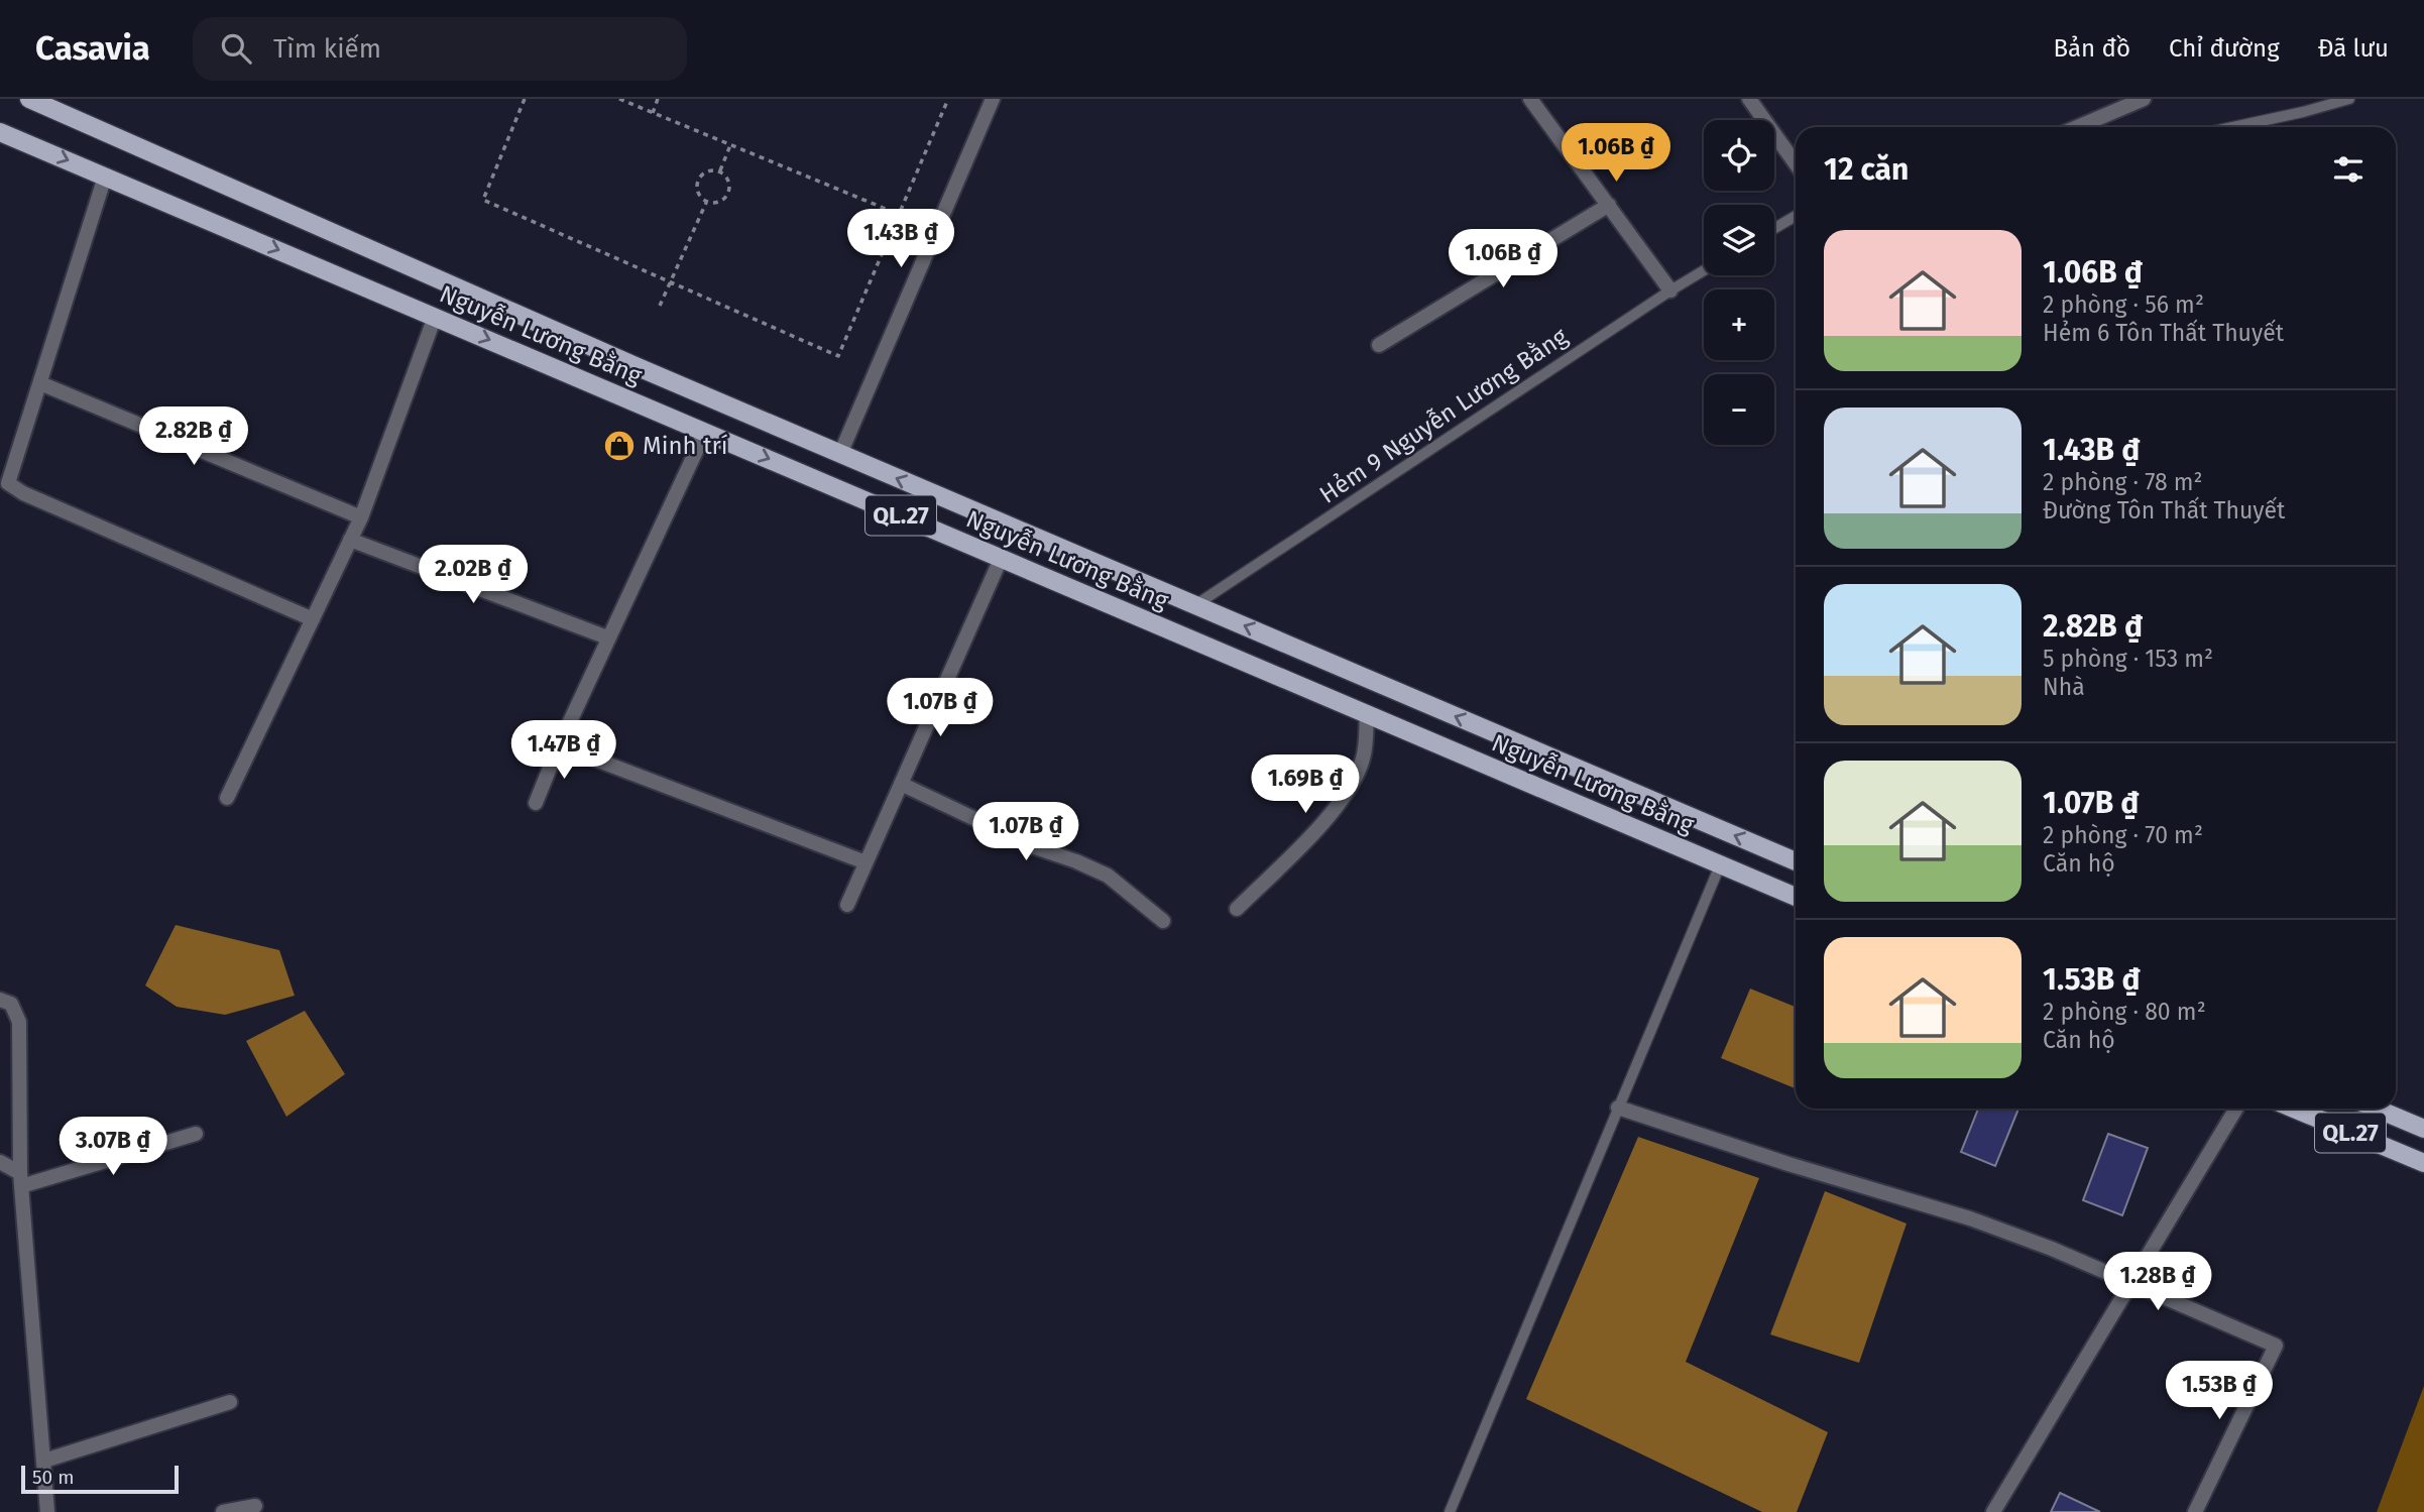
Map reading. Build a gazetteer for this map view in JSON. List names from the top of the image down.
{
  "streets": {
    "main road": ["Nguyễn Lương Bằng", "QL.27"],
    "lane": ["Hẻm 9 Nguyễn Lương Bằng"]
  },
  "crossings": [
    ["Nguyễn Lương Bằng", "Hẻm 9 Nguyễn Lương Bằng"]
  ],
  "places": {
    "shop": ["Minh trí"]
  },
  "scale_bar": "50 m",
  "page": {
    "header": "Casavia",
    "search": "Tìm kiếm",
    "nav": ["Bản đồ", "Chỉ đường", "Đã lưu"],
    "map_buttons": ["+", "−"],
    "price": [
      "1.06B ₫",
      "1.43B ₫",
      "1.06B ₫",
      "2.82B ₫",
      "2.02B ₫",
      "1.07B ₫",
      "1.47B ₫",
      "1.69B ₫",
      "1.07B ₫",
      "3.07B ₫",
      "1.28B ₫",
      "1.53B ₫"
    ],
    "heading": "12 căn",
    "list": [
      {
        "name": "1.06B ₫",
        "note": "2 phòng · 56 m² · Hẻm 6 Tôn Thất Thuyết"
      },
      {
        "name": "1.43B ₫",
        "note": "2 phòng · 78 m² · Đường Tôn Thất Thuyết"
      },
      {
        "name": "2.82B ₫",
        "note": "5 phòng · 153 m² · Nhà"
      },
      {
        "name": "1.07B ₫",
        "note": "2 phòng · 70 m² · Căn hộ"
      },
      {
        "name": "1.53B ₫",
        "note": "2 phòng · 80 m² · Căn hộ"
      }
    ],
    "scale": "50 m"
  }
}
